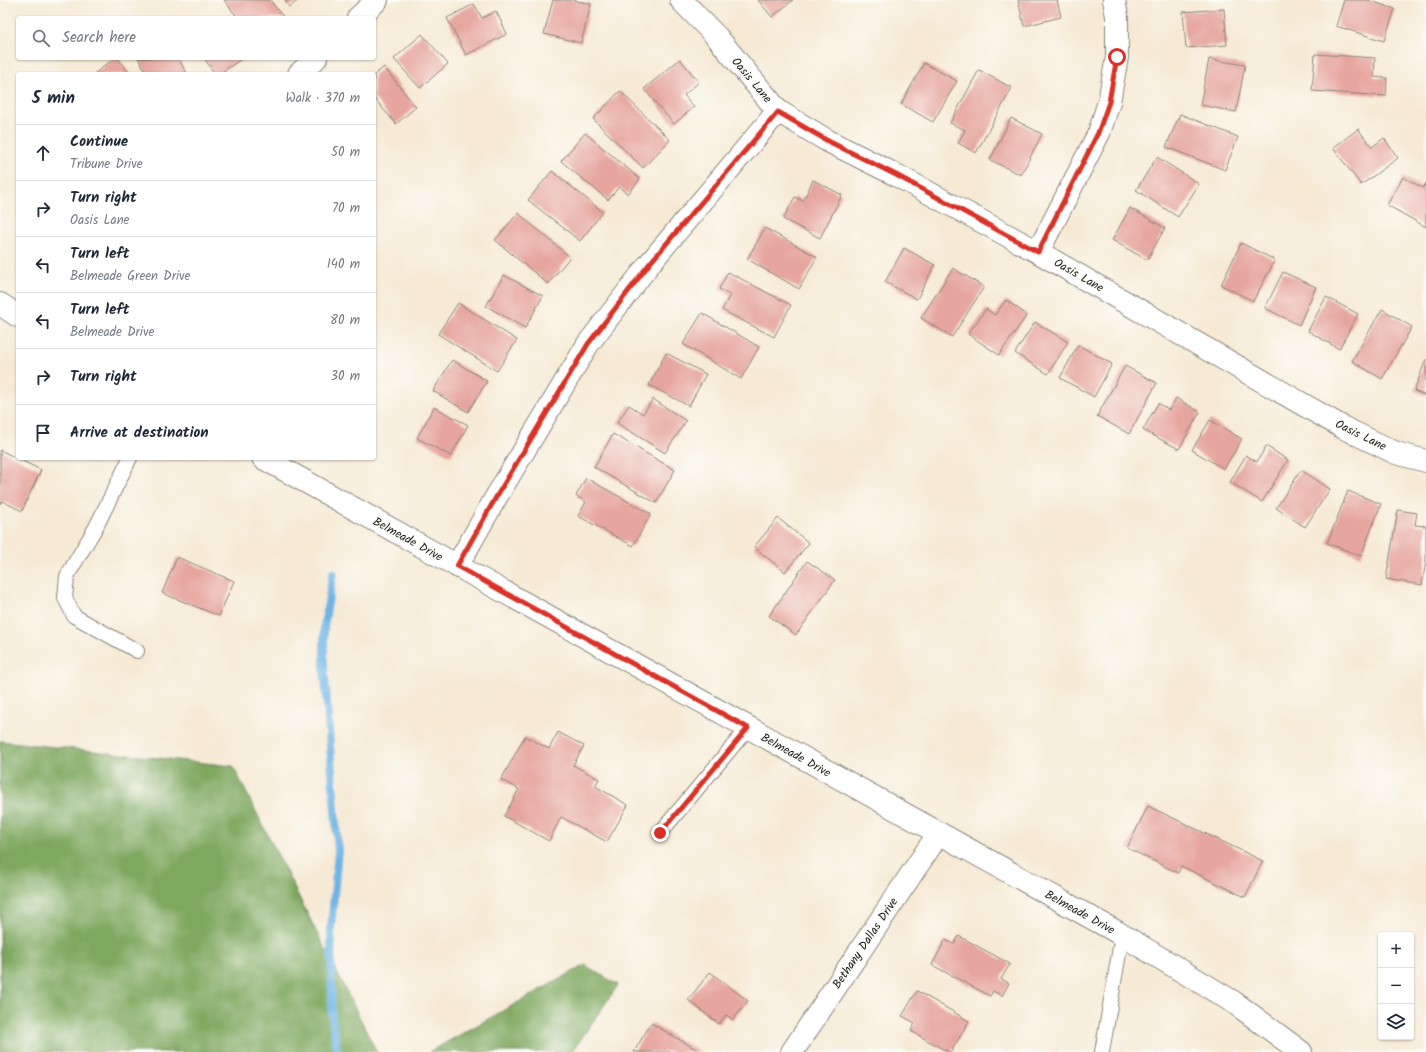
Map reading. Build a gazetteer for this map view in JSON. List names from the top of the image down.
{
  "streets": {
    "street": ["Oasis Lane", "Belmeade Drive", "Bethany Dallas Drive"]
  },
  "crossings": [
    ["Belmeade Drive", "Bethany Dallas Drive"]
  ],
  "page": {
    "search": "Search here",
    "heading": ["5 min", "Walk · 370 m"],
    "list": [
      ["Continue", "Tribune Drive", "50 m"],
      ["Turn right", "Oasis Lane", "70 m"],
      ["Turn left", "Belmeade Green Drive", "140 m"],
      ["Turn left", "Belmeade Drive", "80 m"],
      ["Turn right", "30 m"],
      "Arrive at destination"
    ],
    "map_buttons": ["+", "−"]
  }
}
